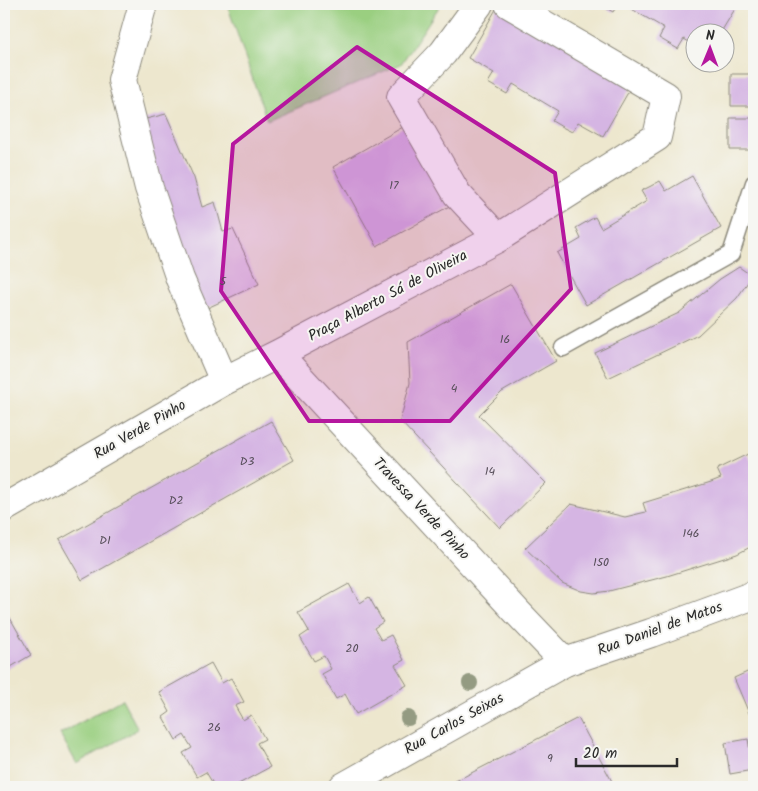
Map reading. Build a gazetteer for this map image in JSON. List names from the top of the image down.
{
  "streets": {
    "street": [
      "Praça Alberto Sá de Oliveira",
      "Rua Verde Pinho",
      "Travessa Verde Pinho",
      "Rua Daniel de Matos",
      "Rua Carlos Seixas"
    ]
  },
  "crossings": [
    ["Praça Alberto Sá de Oliveira", "Rua Verde Pinho"],
    ["Praça Alberto Sá de Oliveira", "Travessa Verde Pinho"],
    ["Rua Verde Pinho", "Travessa Verde Pinho"],
    ["Travessa Verde Pinho", "Rua Daniel de Matos"],
    ["Travessa Verde Pinho", "Rua Carlos Seixas"],
    ["Rua Daniel de Matos", "Rua Carlos Seixas"]
  ],
  "house_numbers": [
    "17",
    "5",
    "16",
    "4",
    "D3",
    "14",
    "D2",
    "146",
    "D1",
    "150",
    "20",
    "26",
    "9"
  ],
  "scale_bar": "20 m",
  "north": "top"
}
